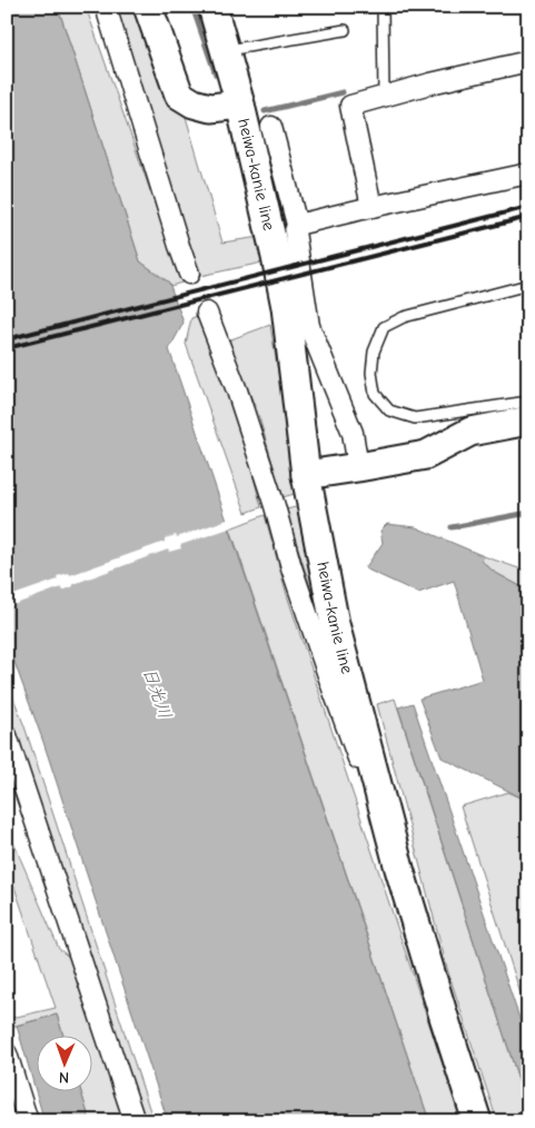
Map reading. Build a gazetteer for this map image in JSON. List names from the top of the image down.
{
  "streets": {
    "main road": ["heiwa-kanie line"]
  },
  "water": ["日光川"],
  "north": "bottom"
}
